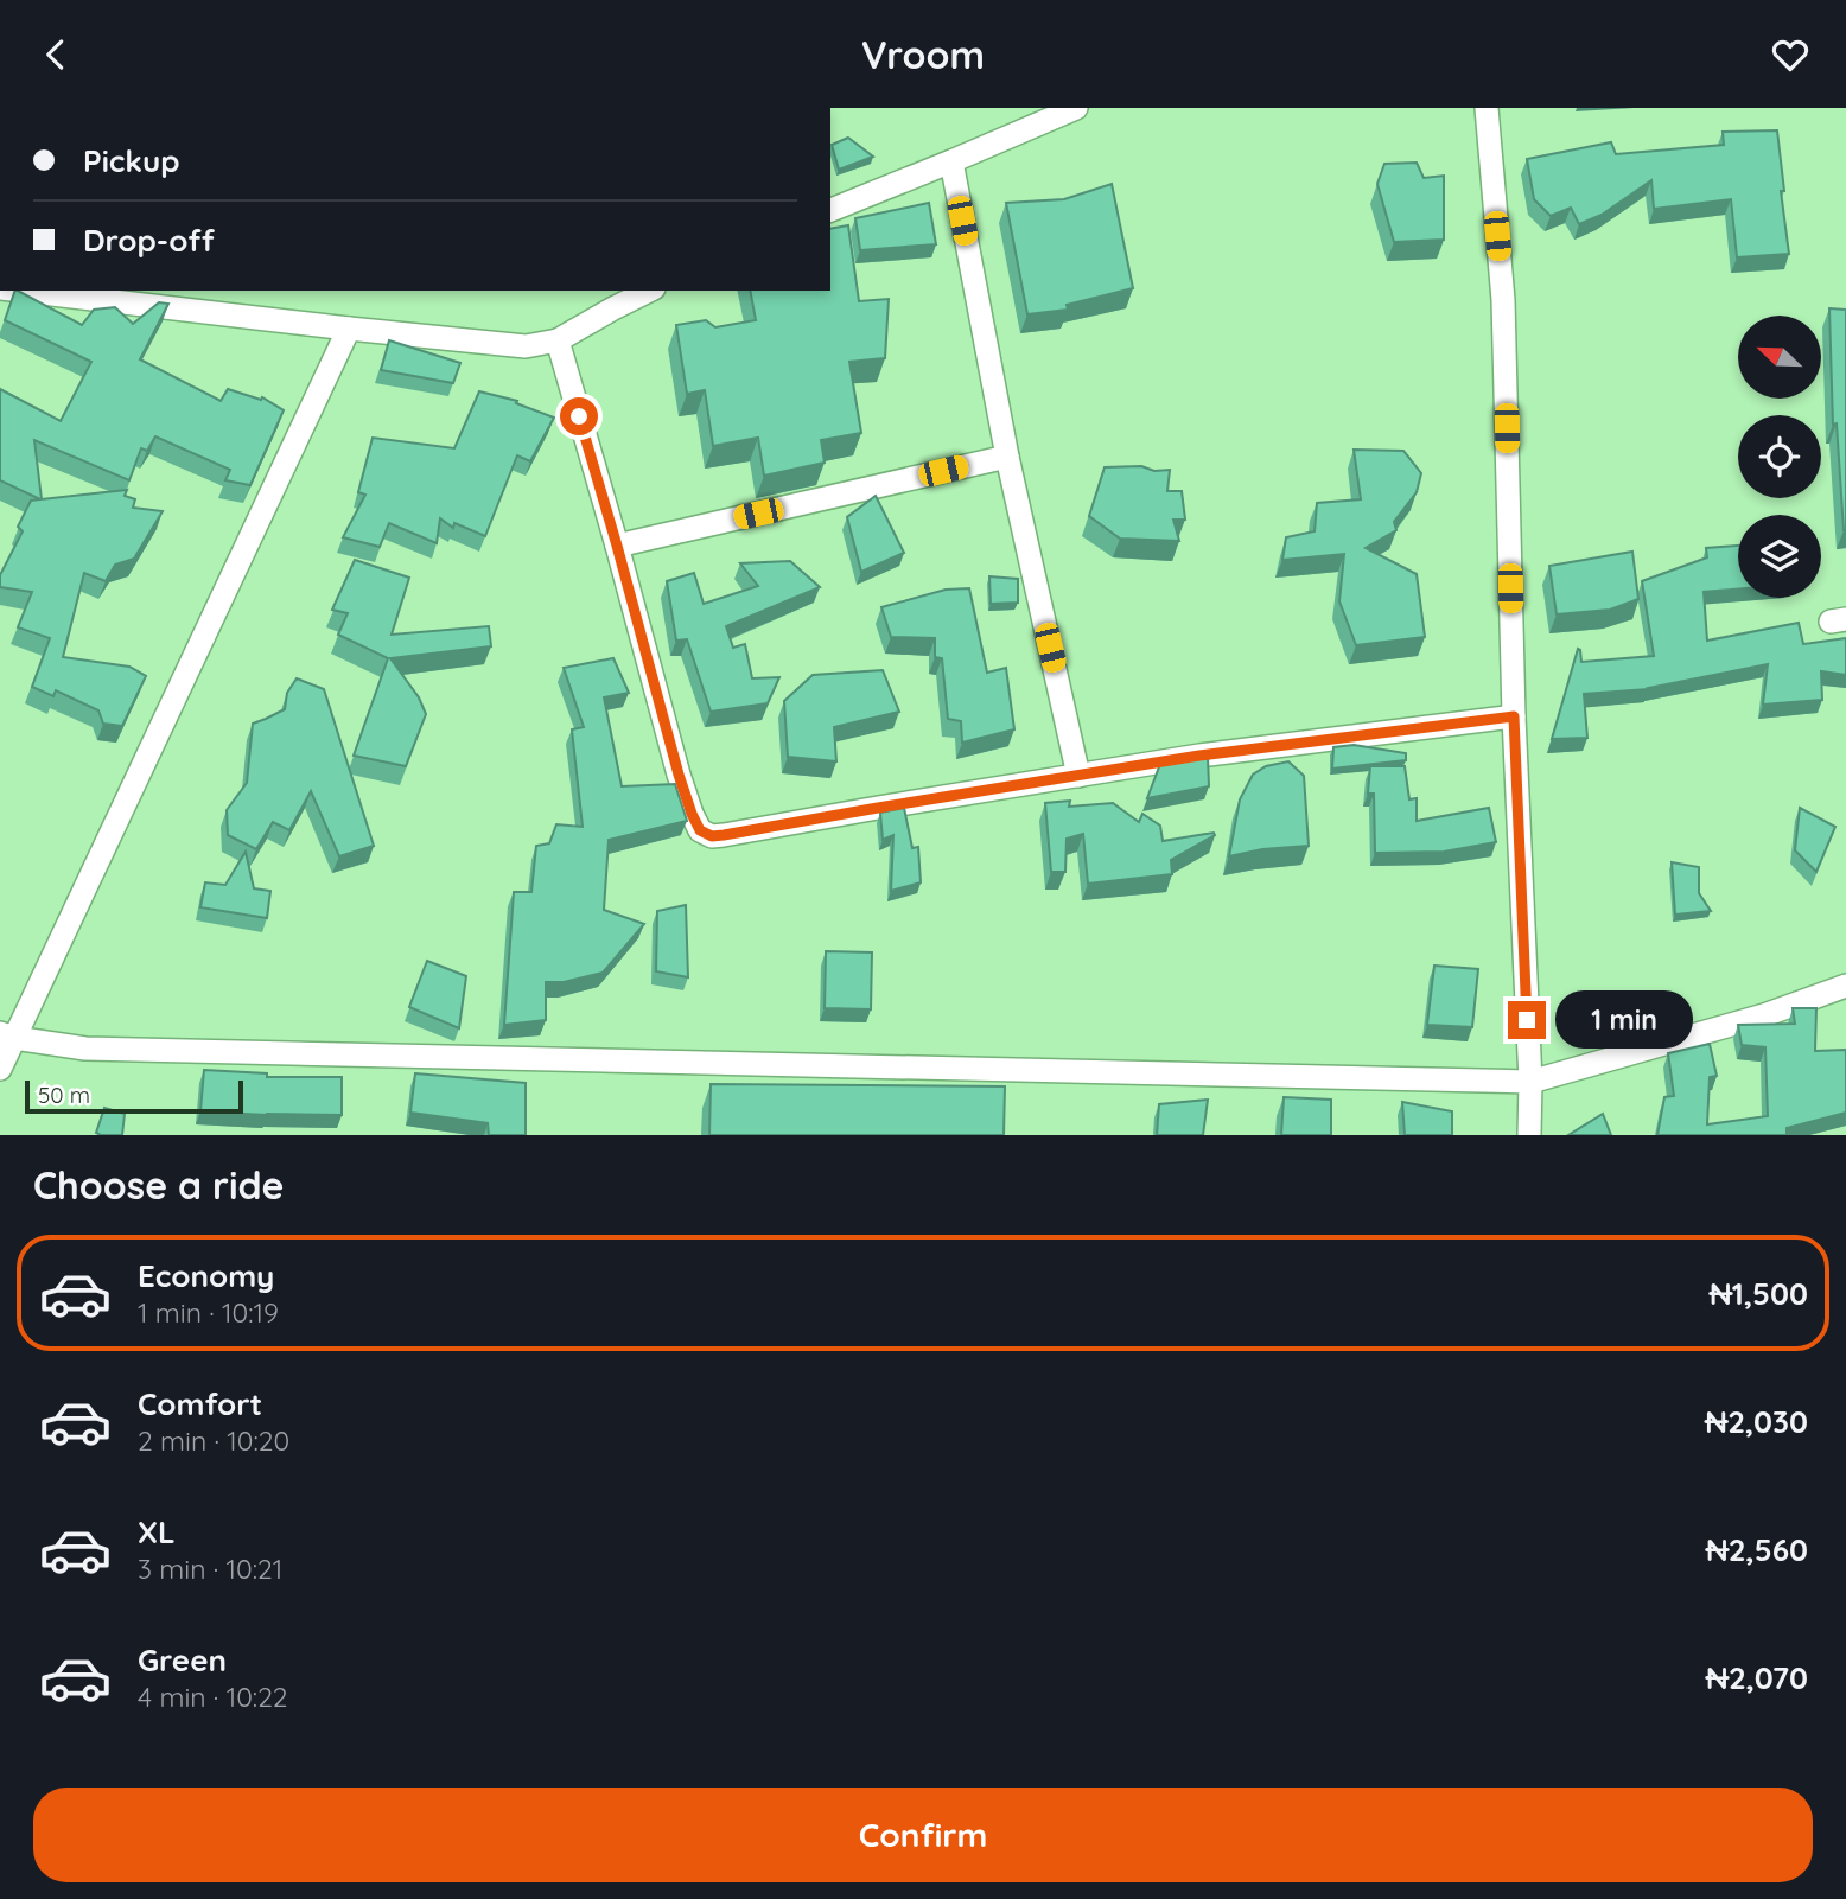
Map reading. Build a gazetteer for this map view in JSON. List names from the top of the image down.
{
  "scale_bar": "50 m",
  "north": "top left",
  "page": {
    "header": "Vroom",
    "banner": ["Pickup", "Drop-off"],
    "bubble": "1 min",
    "scale": "50 m",
    "heading": "Choose a ride",
    "list": [
      {
        "name": "Economy",
        "note": "1 min · 10:19",
        "value": "₦1,500"
      },
      {
        "name": "Comfort",
        "note": "2 min · 10:20",
        "value": "₦2,030"
      },
      {
        "name": "XL",
        "note": "3 min · 10:21",
        "value": "₦2,560"
      },
      {
        "name": "Green",
        "note": "4 min · 10:22",
        "value": "₦2,070"
      }
    ],
    "buttons": "Confirm"
  }
}
